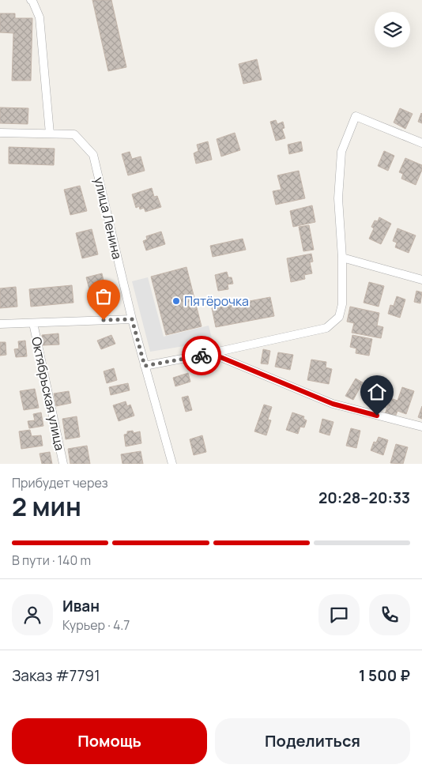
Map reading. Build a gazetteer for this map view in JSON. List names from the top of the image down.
{
  "streets": {
    "street": ["улица Ленина", "Октябрьская улица"]
  },
  "places": ["Пятёрочка"],
  "page": {
    "heading": ["2 мин", "Прибудет через", "20:28–20:33"],
    "panel": [
      "Иван",
      "Курьер · 4.7",
      "Заказ #7791",
      "1 500 ₽"
    ],
    "bar": "В пути · 140 m",
    "buttons": ["Помощь", "Поделиться"]
  }
}
